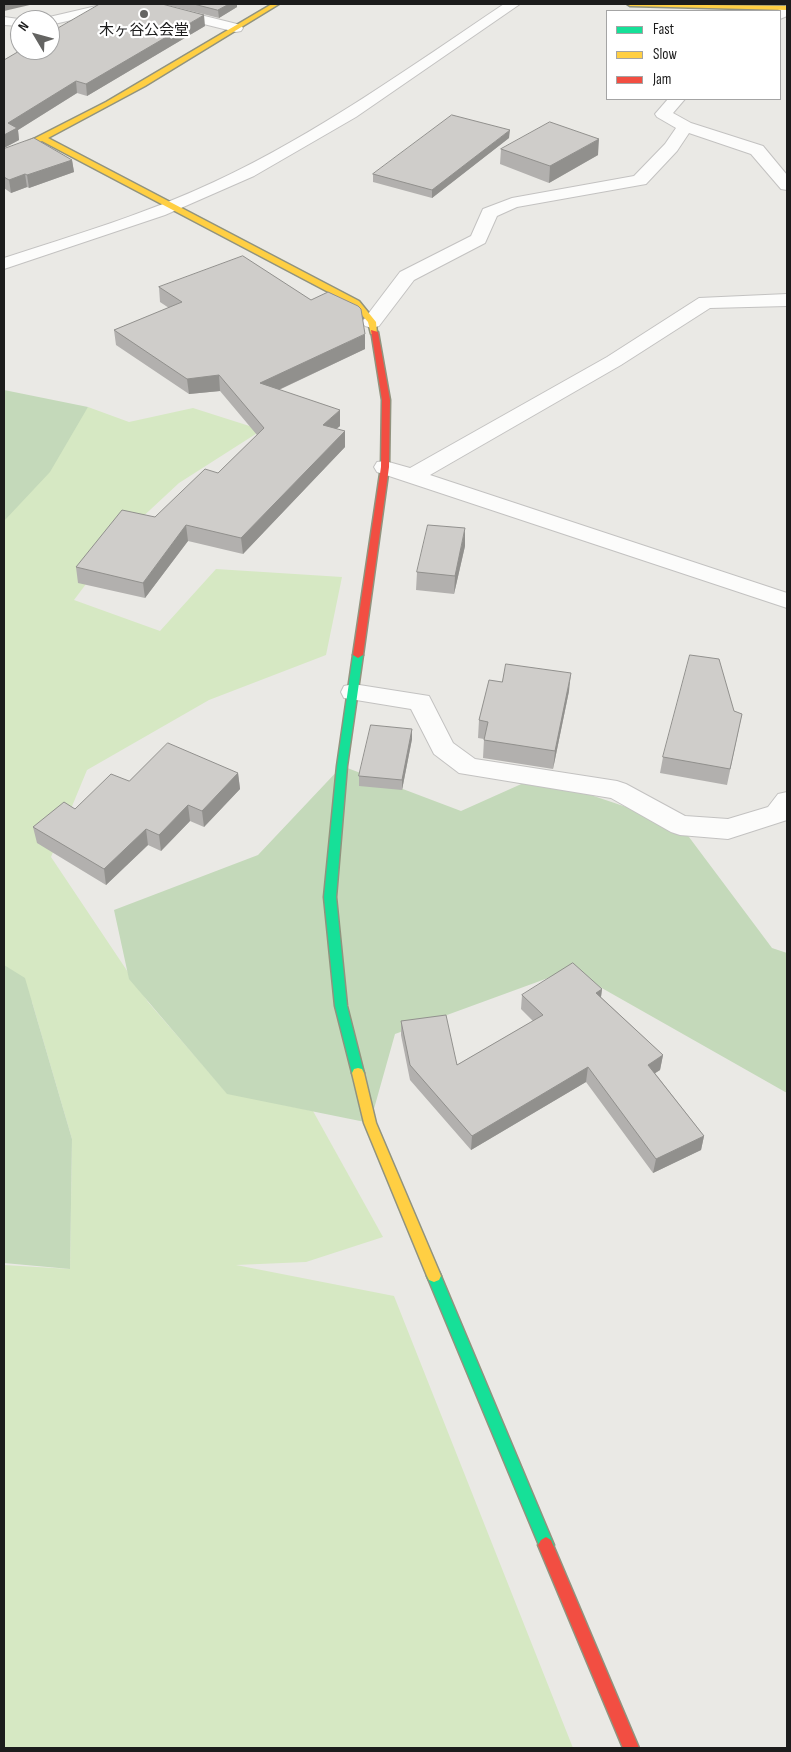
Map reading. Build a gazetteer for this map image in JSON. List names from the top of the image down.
{
  "places": ["木ヶ谷公会堂"],
  "legend": ["Fast", "Slow", "Jam"],
  "north": "top left"
}
